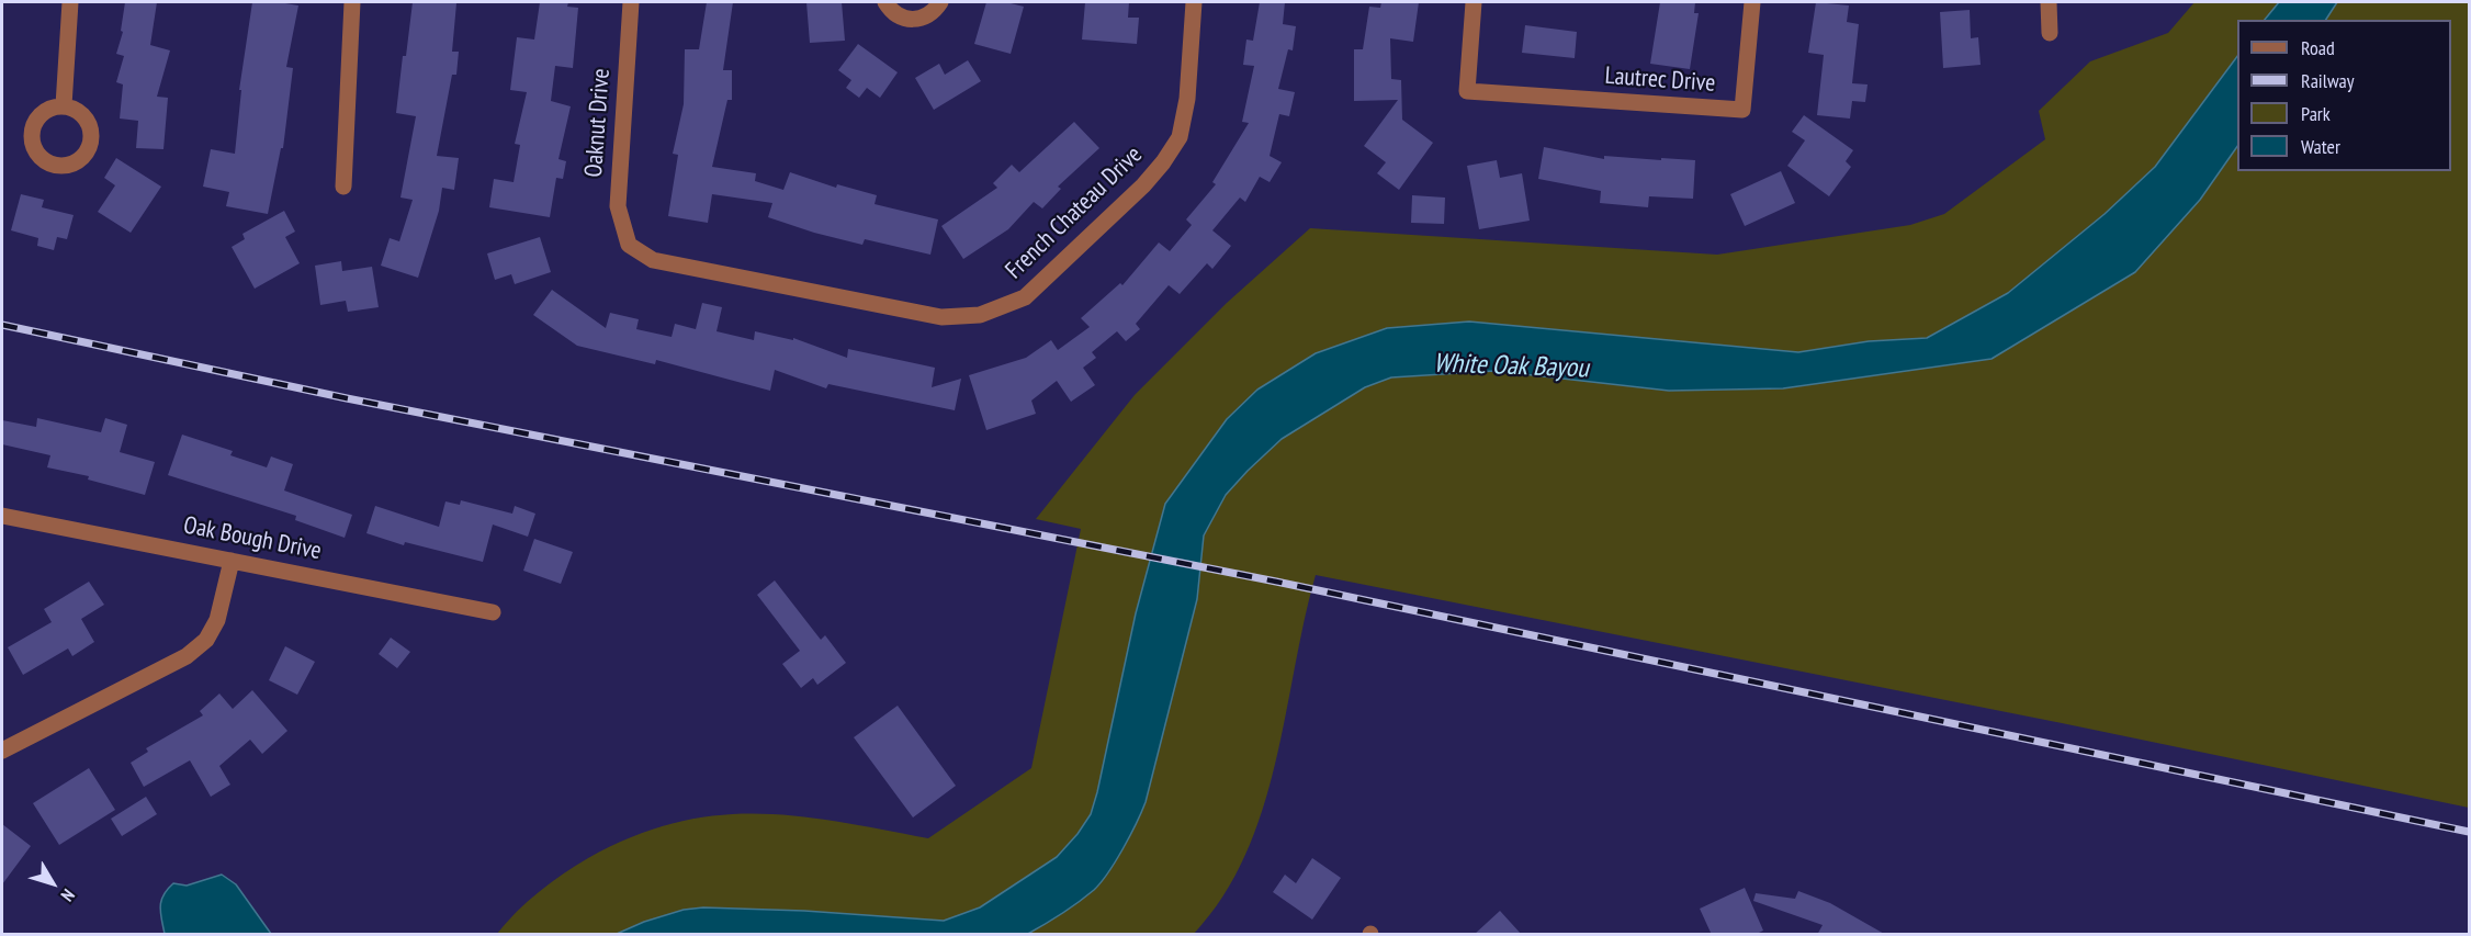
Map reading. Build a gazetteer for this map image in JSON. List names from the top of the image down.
{
  "streets": {
    "street": [
      "Lautrec Drive",
      "Oaknut Drive",
      "French Chateau Drive",
      "Oak Bough Drive"
    ]
  },
  "crossings": [
    ["Oaknut Drive", "French Chateau Drive"]
  ],
  "water": ["White Oak Bayou"],
  "legend": [
    "Road",
    "Railway",
    "Park",
    "Water"
  ],
  "north": "bottom right"
}
